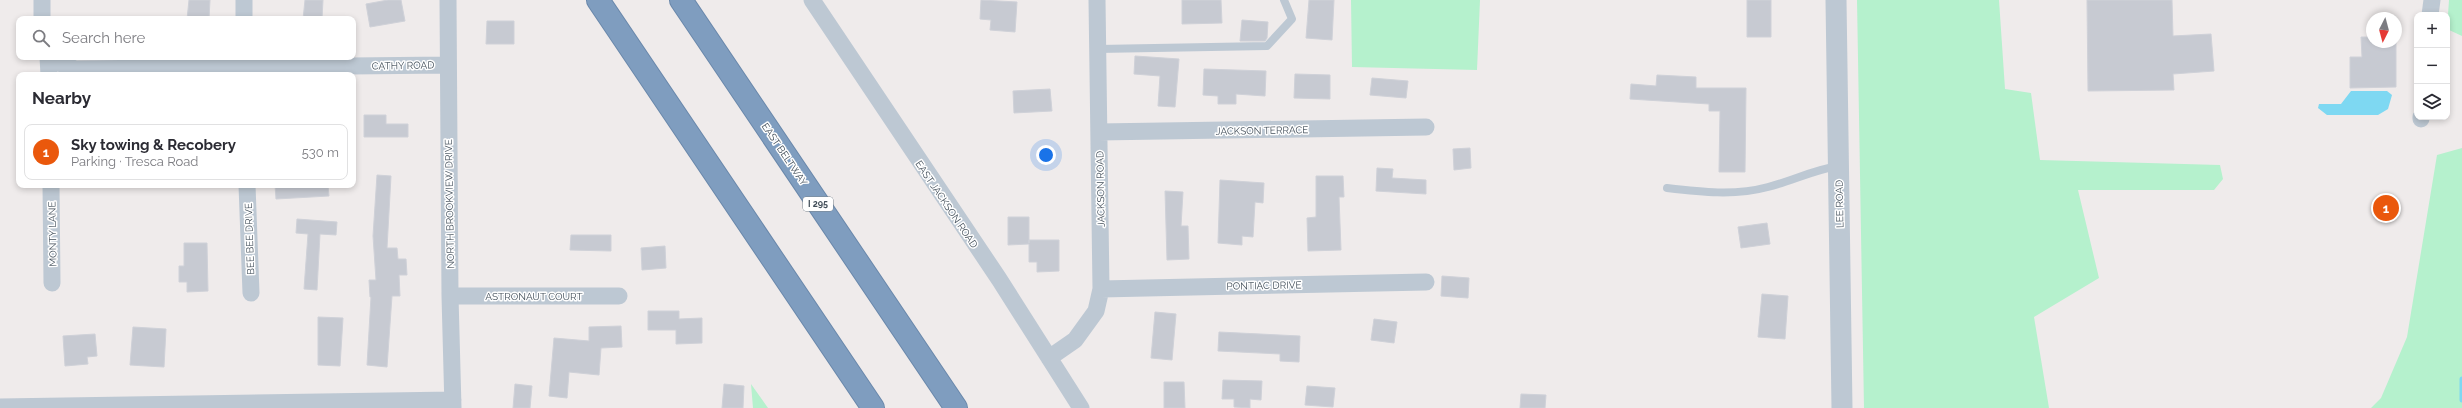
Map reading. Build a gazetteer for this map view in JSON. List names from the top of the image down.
{
  "streets": {
    "highway": ["EAST BELTWAY", "I 295"],
    "street": [
      "CATHY ROAD",
      "JACKSON TERRACE",
      "JACKSON ROAD",
      "NORTH BROOKVIEW DRIVE",
      "EAST JACKSON ROAD",
      "LEE ROAD",
      "MONTY LANE",
      "BEE BEE DRIVE",
      "PONTIAC DRIVE",
      "ASTRONAUT COURT"
    ]
  },
  "crossings": [
    ["CATHY ROAD", "NORTH BROOKVIEW DRIVE"],
    ["JACKSON TERRACE", "JACKSON ROAD"],
    ["JACKSON ROAD", "EAST JACKSON ROAD"],
    ["JACKSON ROAD", "PONTIAC DRIVE"],
    ["NORTH BROOKVIEW DRIVE", "ASTRONAUT COURT"]
  ],
  "north": "bottom",
  "page": {
    "map_buttons": ["+", "−"],
    "search": "Search here",
    "heading": "Nearby",
    "list": [
      {
        "mark": "1",
        "name": "Sky towing & Recobery",
        "note": "Parking · Tresca Road",
        "value": "530 m"
      }
    ],
    "pins": "1"
  }
}
